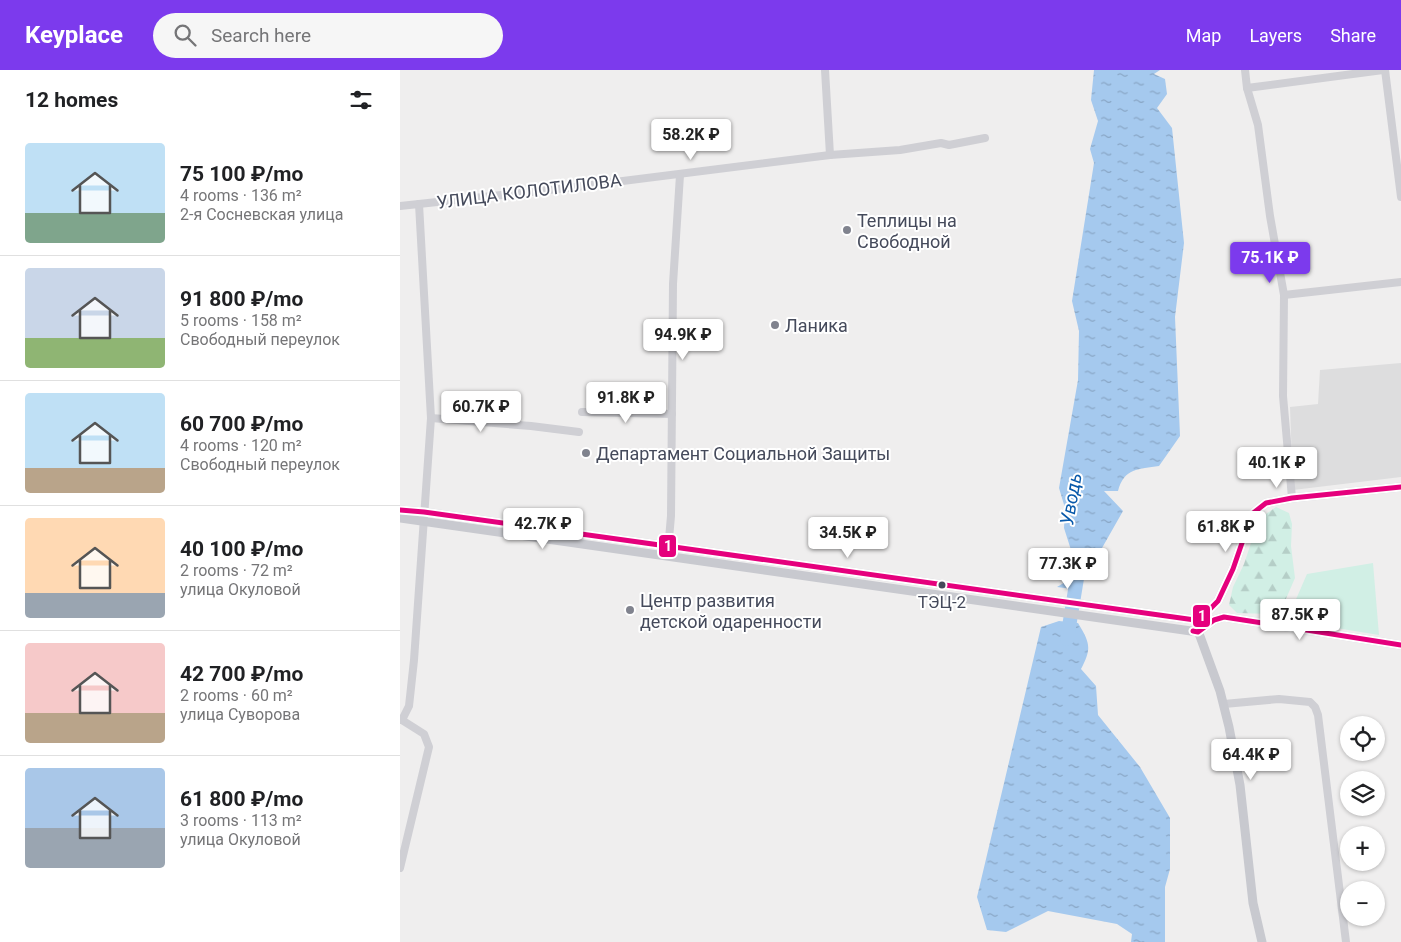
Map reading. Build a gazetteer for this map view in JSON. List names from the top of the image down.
{
  "streets": {
    "street": ["УЛИЦА КОЛОТИЛОВА"]
  },
  "water": ["Уводь"],
  "places": [
    "Теплицы на Свободной",
    "Ланика",
    "Департамент Социальной Защиты",
    "ТЭЦ-2",
    "Центр развития детской одаренности"
  ],
  "lines": ["transit line 1"],
  "page": {
    "header": "Keyplace",
    "search": "Search here",
    "nav": ["Map", "Layers", "Share"],
    "heading": "12 homes",
    "price": [
      "58.2K ₽",
      "75.1K ₽",
      "94.9K ₽",
      "91.8K ₽",
      "60.7K ₽",
      "40.1K ₽",
      "42.7K ₽",
      "61.8K ₽",
      "34.5K ₽",
      "77.3K ₽",
      "87.5K ₽",
      "64.4K ₽"
    ],
    "list": [
      {
        "name": "75 100 ₽/mo",
        "note": "4 rooms · 136 m² · 2-я Сосневская улица"
      },
      {
        "name": "91 800 ₽/mo",
        "note": "5 rooms · 158 m² · Свободный переулок"
      },
      {
        "name": "60 700 ₽/mo",
        "note": "4 rooms · 120 m² · Свободный переулок"
      },
      {
        "name": "40 100 ₽/mo",
        "note": "2 rooms · 72 m² · улица Окуловой"
      },
      {
        "name": "42 700 ₽/mo",
        "note": "2 rooms · 60 m² · улица Суворова"
      },
      {
        "name": "61 800 ₽/mo",
        "note": "3 rooms · 113 m² · улица Окуловой"
      }
    ],
    "map_buttons": ["+", "−"]
  }
}
